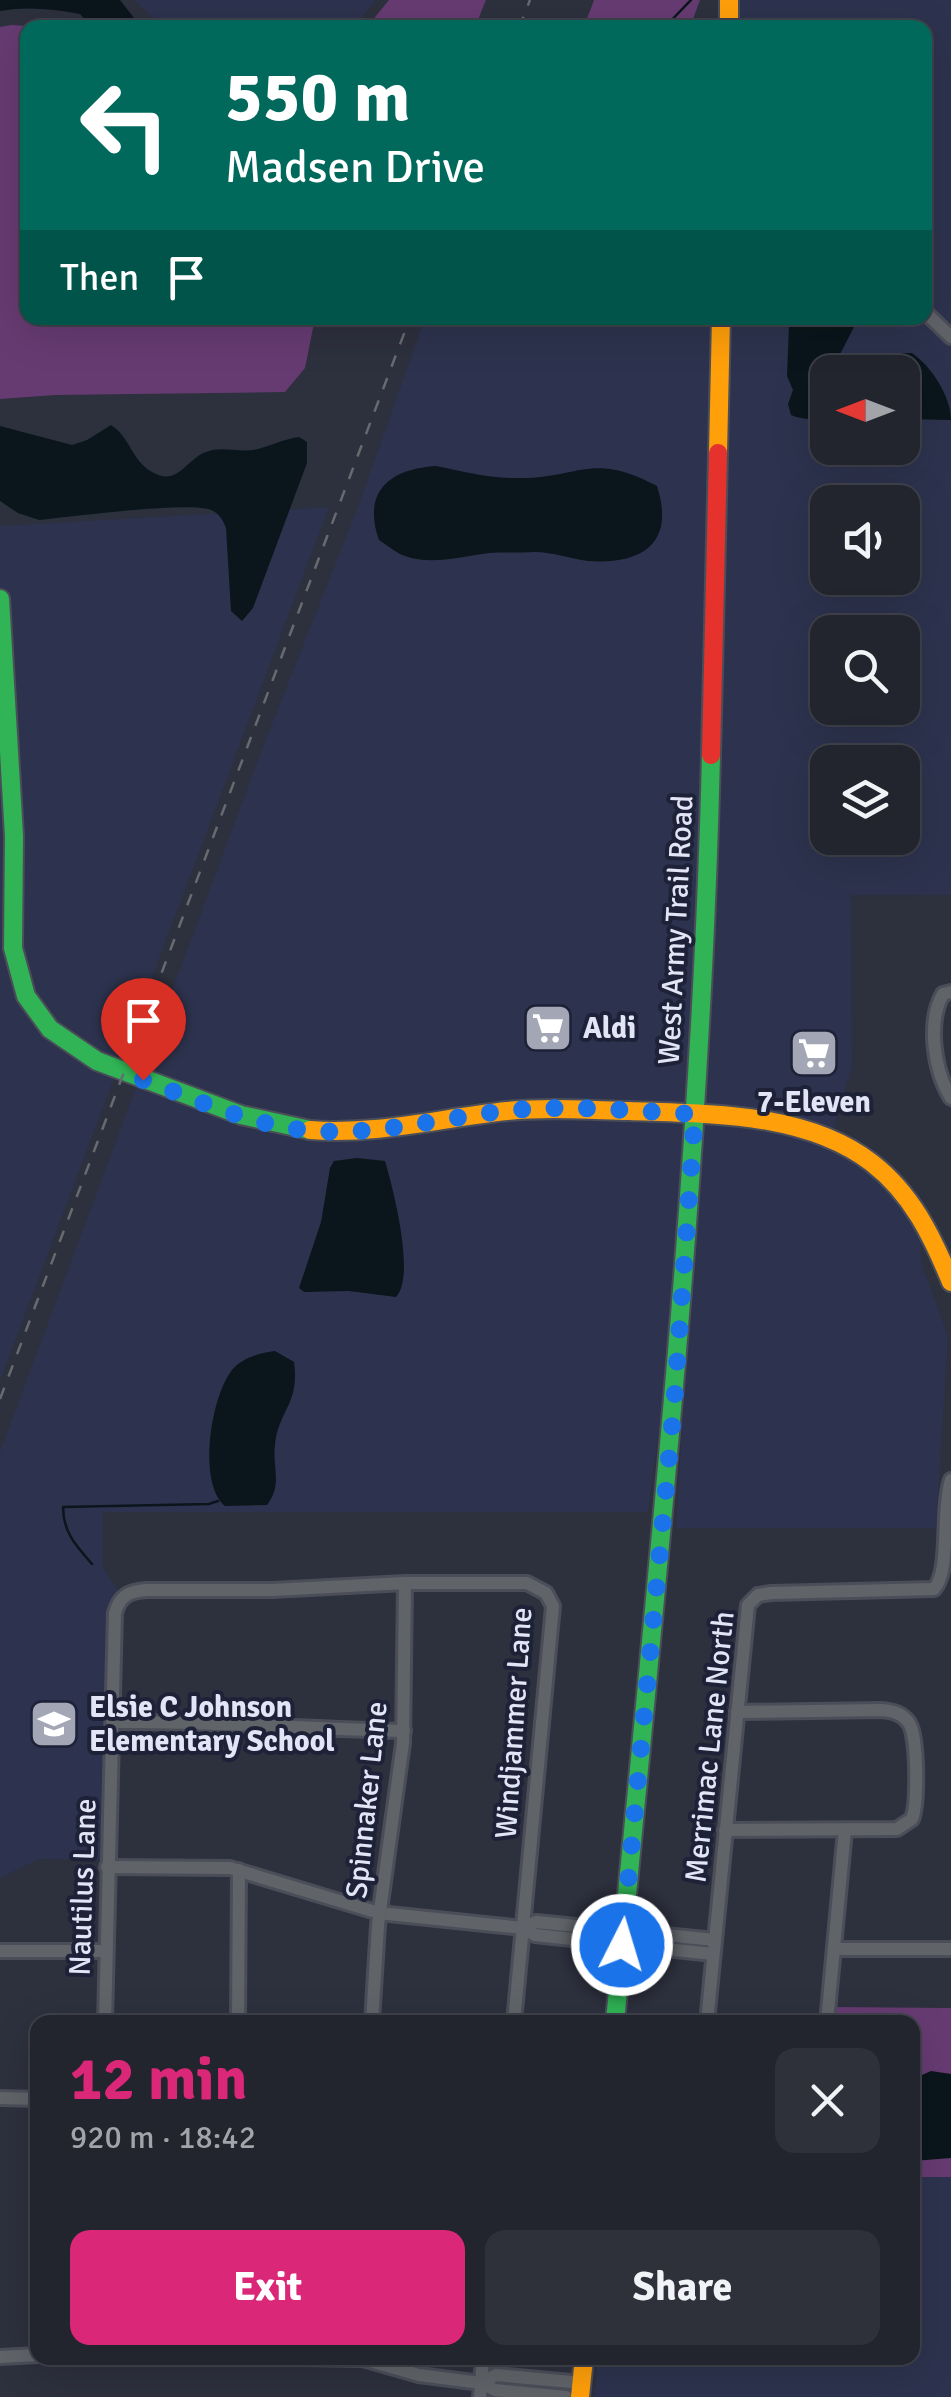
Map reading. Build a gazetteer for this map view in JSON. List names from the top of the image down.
{
  "streets": {
    "main road": ["West Army Trail Road"],
    "street": [
      "Windjammer Lane",
      "Merrimac Lane North",
      "Spinnaker Lane",
      "Nautilus Lane"
    ]
  },
  "crossings": [
    ["Windjammer Lane", "Spinnaker Lane"],
    ["Windjammer Lane", "Nautilus Lane"]
  ],
  "places": {
    "supermarket": ["Aldi", "7-Eleven"],
    "school or university": ["Elsie C Johnson Elementary School"]
  },
  "north": "left",
  "page": {
    "turn": ["550 m", "Madsen Drive"],
    "then": "Then",
    "heading": ["12 min", "920 m · 18:42"],
    "buttons": ["Exit", "Share"]
  }
}
